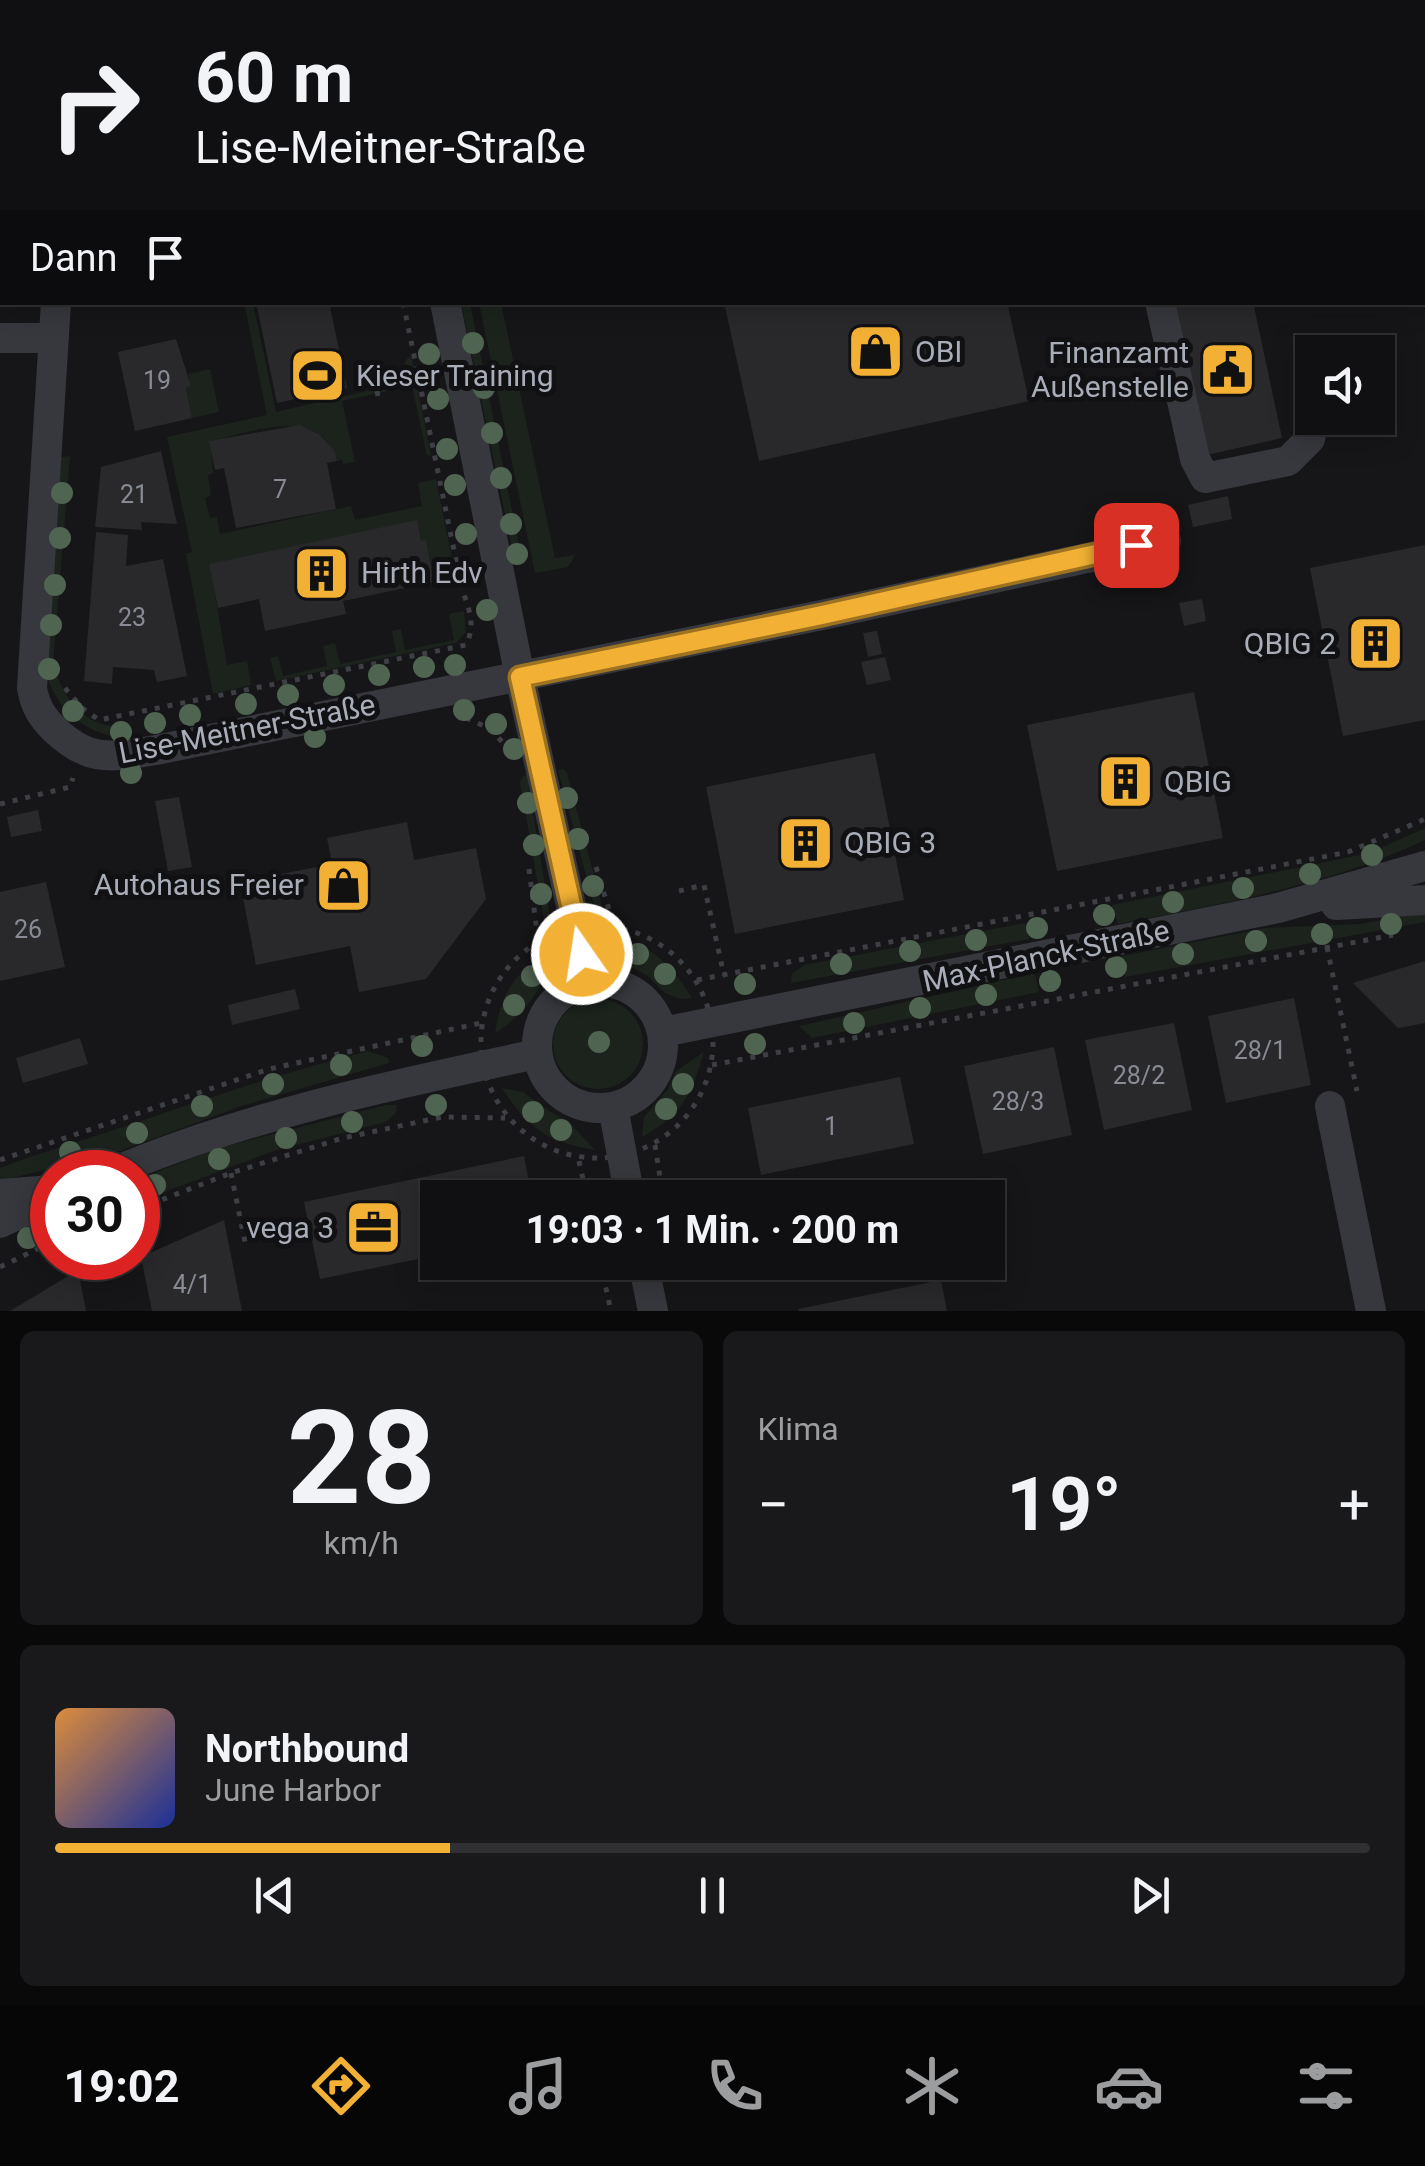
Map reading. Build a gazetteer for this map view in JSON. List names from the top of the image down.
{
  "streets": {
    "street": ["Lise-Meitner-Straße", "Max-Planck-Straße"]
  },
  "places": {
    "shop": ["OBI", "Autohaus Freier"],
    "public building": ["Finanzamt Außenstelle"],
    "sports": ["Kieser Training"],
    "building": [
      "Hirth Edv",
      "QBIG 2",
      "QBIG",
      "QBIG 3"
    ],
    "office": ["vega 3"]
  },
  "house_numbers": [
    "19",
    "7",
    "21",
    "23",
    "26",
    "28/1",
    "28/2",
    "28/3",
    "1",
    "4/1"
  ],
  "page": {
    "turn": ["60 m", "Lise-Meitner-Straße"],
    "then": "Dann",
    "limit": "30",
    "trip": "19:03 · 1 Min. · 200 m",
    "tile": [
      ["28", "km/h"],
      "Klima"
    ],
    "heat": ["−", "19°", "+"],
    "song": ["Northbound", "June Harbor"],
    "tabs": "19:02"
  }
}
